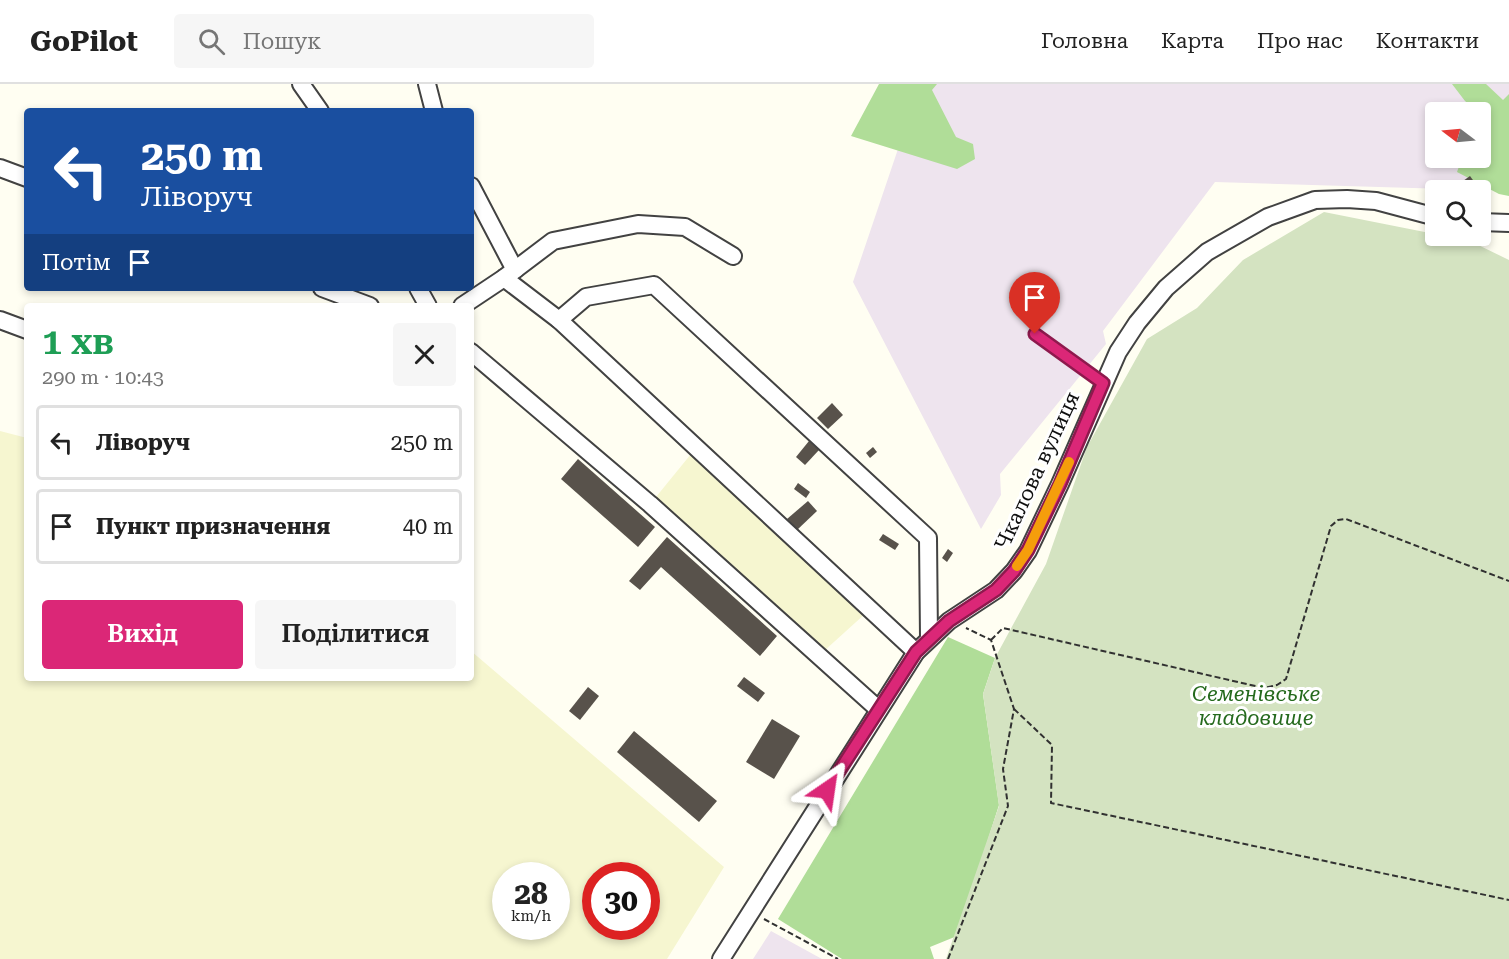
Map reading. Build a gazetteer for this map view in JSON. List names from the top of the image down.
{
  "streets": {
    "street": ["Чкалова вулиця"]
  },
  "parks": ["Семенівське кладовище"],
  "north": "left",
  "page": {
    "header": "GoPilot",
    "search": "Пошук",
    "nav": [
      "Головна",
      "Карта",
      "Про нас",
      "Контакти"
    ],
    "turn": ["250 m", "Ліворуч"],
    "then": "Потім",
    "heading": ["1 хв", "290 m · 10:43"],
    "list": [
      {
        "name": "Ліворуч",
        "value": "250 m"
      },
      {
        "name": "Пункт призначення",
        "value": "40 m"
      }
    ],
    "buttons": ["Вихід", "Поділитися"],
    "speed": "28 km/h",
    "limit": "30"
  }
}
